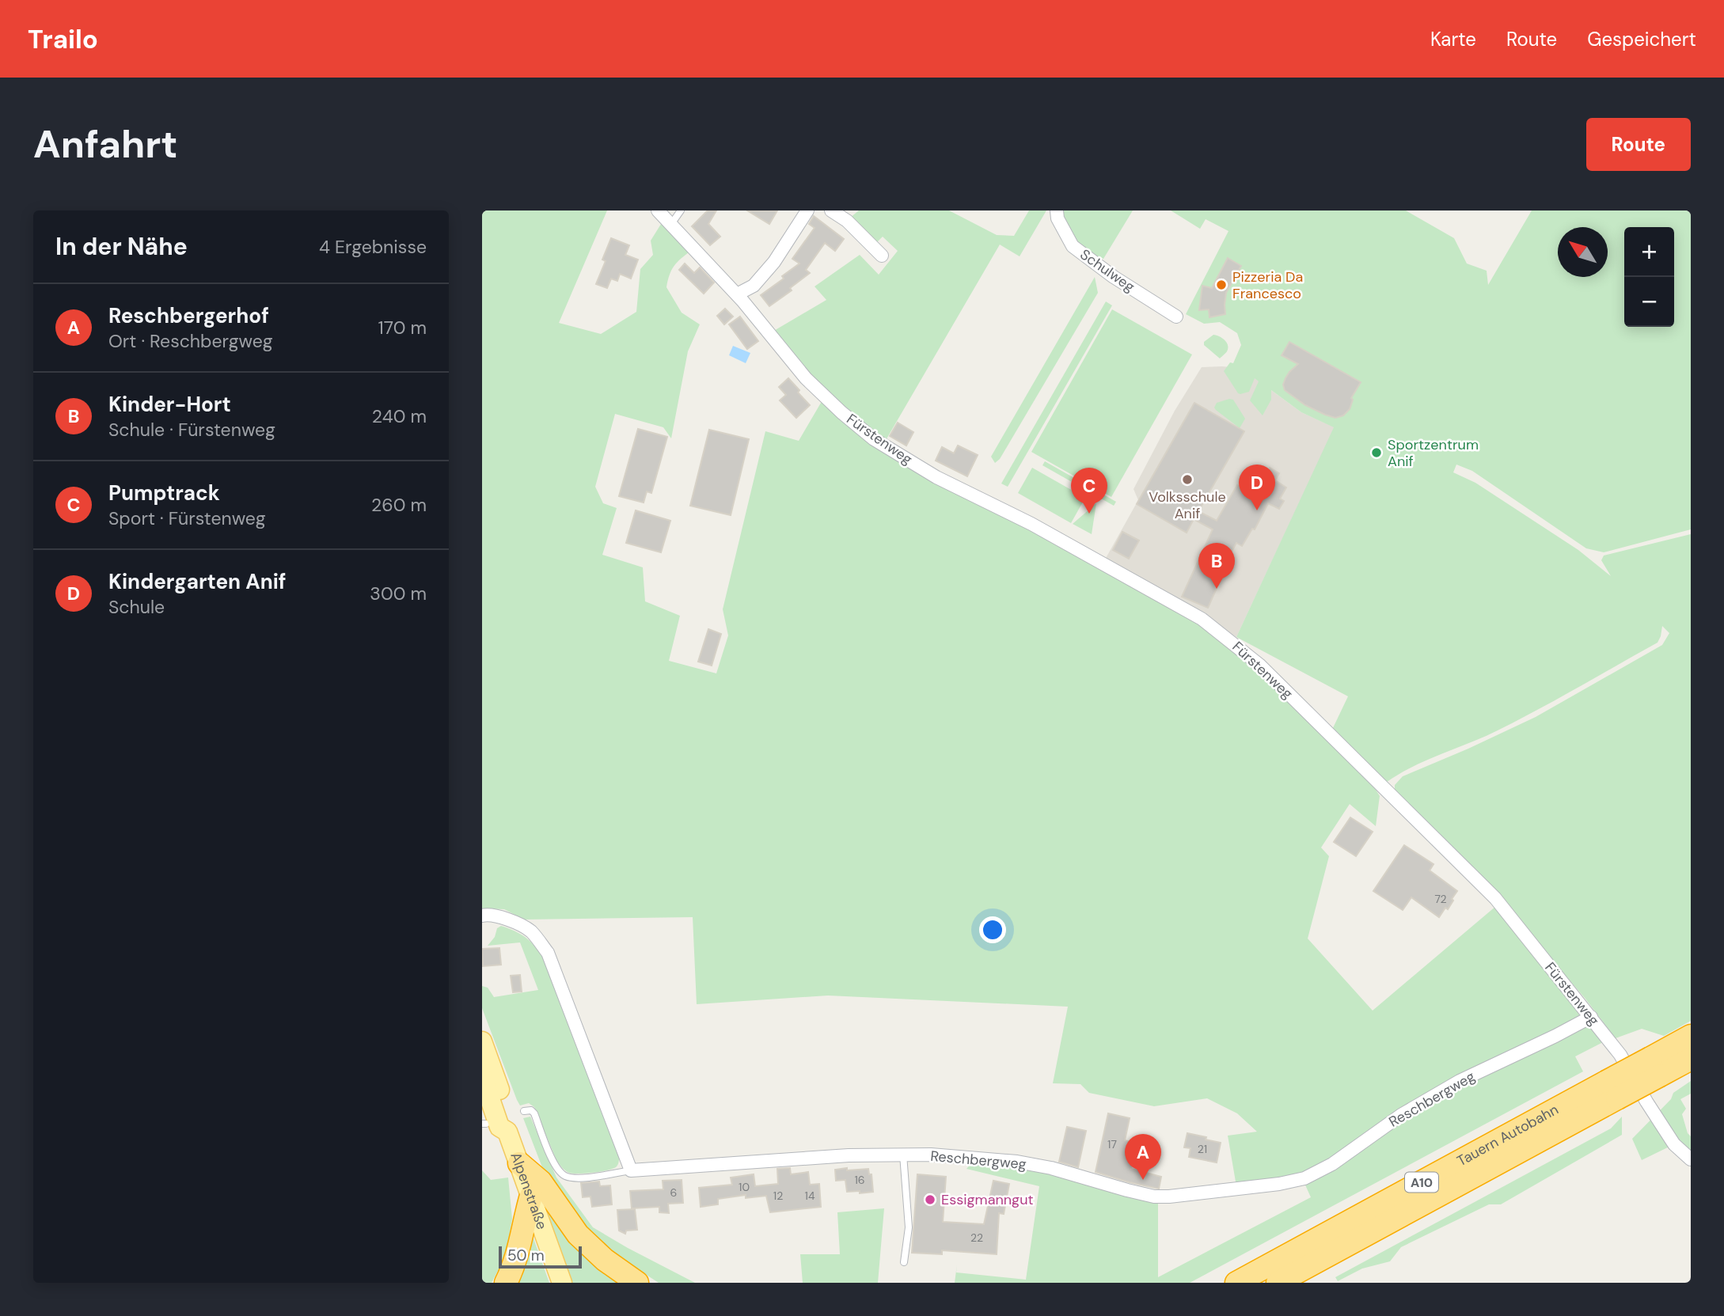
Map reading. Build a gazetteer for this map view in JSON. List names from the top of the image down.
{
  "streets": {
    "highway": ["Tauern Autobahn", "A10"],
    "main road": ["Alpenstraße"],
    "street": ["Schulweg", "Fürstenweg", "Reschbergweg"]
  },
  "crossings": [
    ["Fürstenweg", "Reschbergweg"]
  ],
  "places": [
    "Pizzeria Da Francesco",
    "Sportzentrum Anif",
    "Volksschule Anif",
    "Essigmanngut"
  ],
  "house_numbers": [
    "72",
    "17",
    "21",
    "16",
    "10",
    "6",
    "12",
    "14",
    "22"
  ],
  "scale_bar": "50 m",
  "north": "top left",
  "page": {
    "header": "Trailo",
    "nav": ["Karte", "Route", "Gespeichert"],
    "buttons": "Route",
    "title": "Anfahrt",
    "heading": ["In der Nähe", "4 Ergebnisse"],
    "map_buttons": ["+", "−"],
    "list": [
      {
        "mark": "A",
        "name": "Reschbergerhof",
        "note": "Ort · Reschbergweg",
        "value": "170 m"
      },
      {
        "mark": "B",
        "name": "Kinder-Hort",
        "note": "Schule · Fürstenweg",
        "value": "240 m"
      },
      {
        "mark": "C",
        "name": "Pumptrack",
        "note": "Sport · Fürstenweg",
        "value": "260 m"
      },
      {
        "mark": "D",
        "name": "Kindergarten Anif",
        "note": "Schule",
        "value": "300 m"
      }
    ],
    "pins": [
      "D",
      "C",
      "B",
      "A"
    ],
    "scale": "50 m"
  }
}
